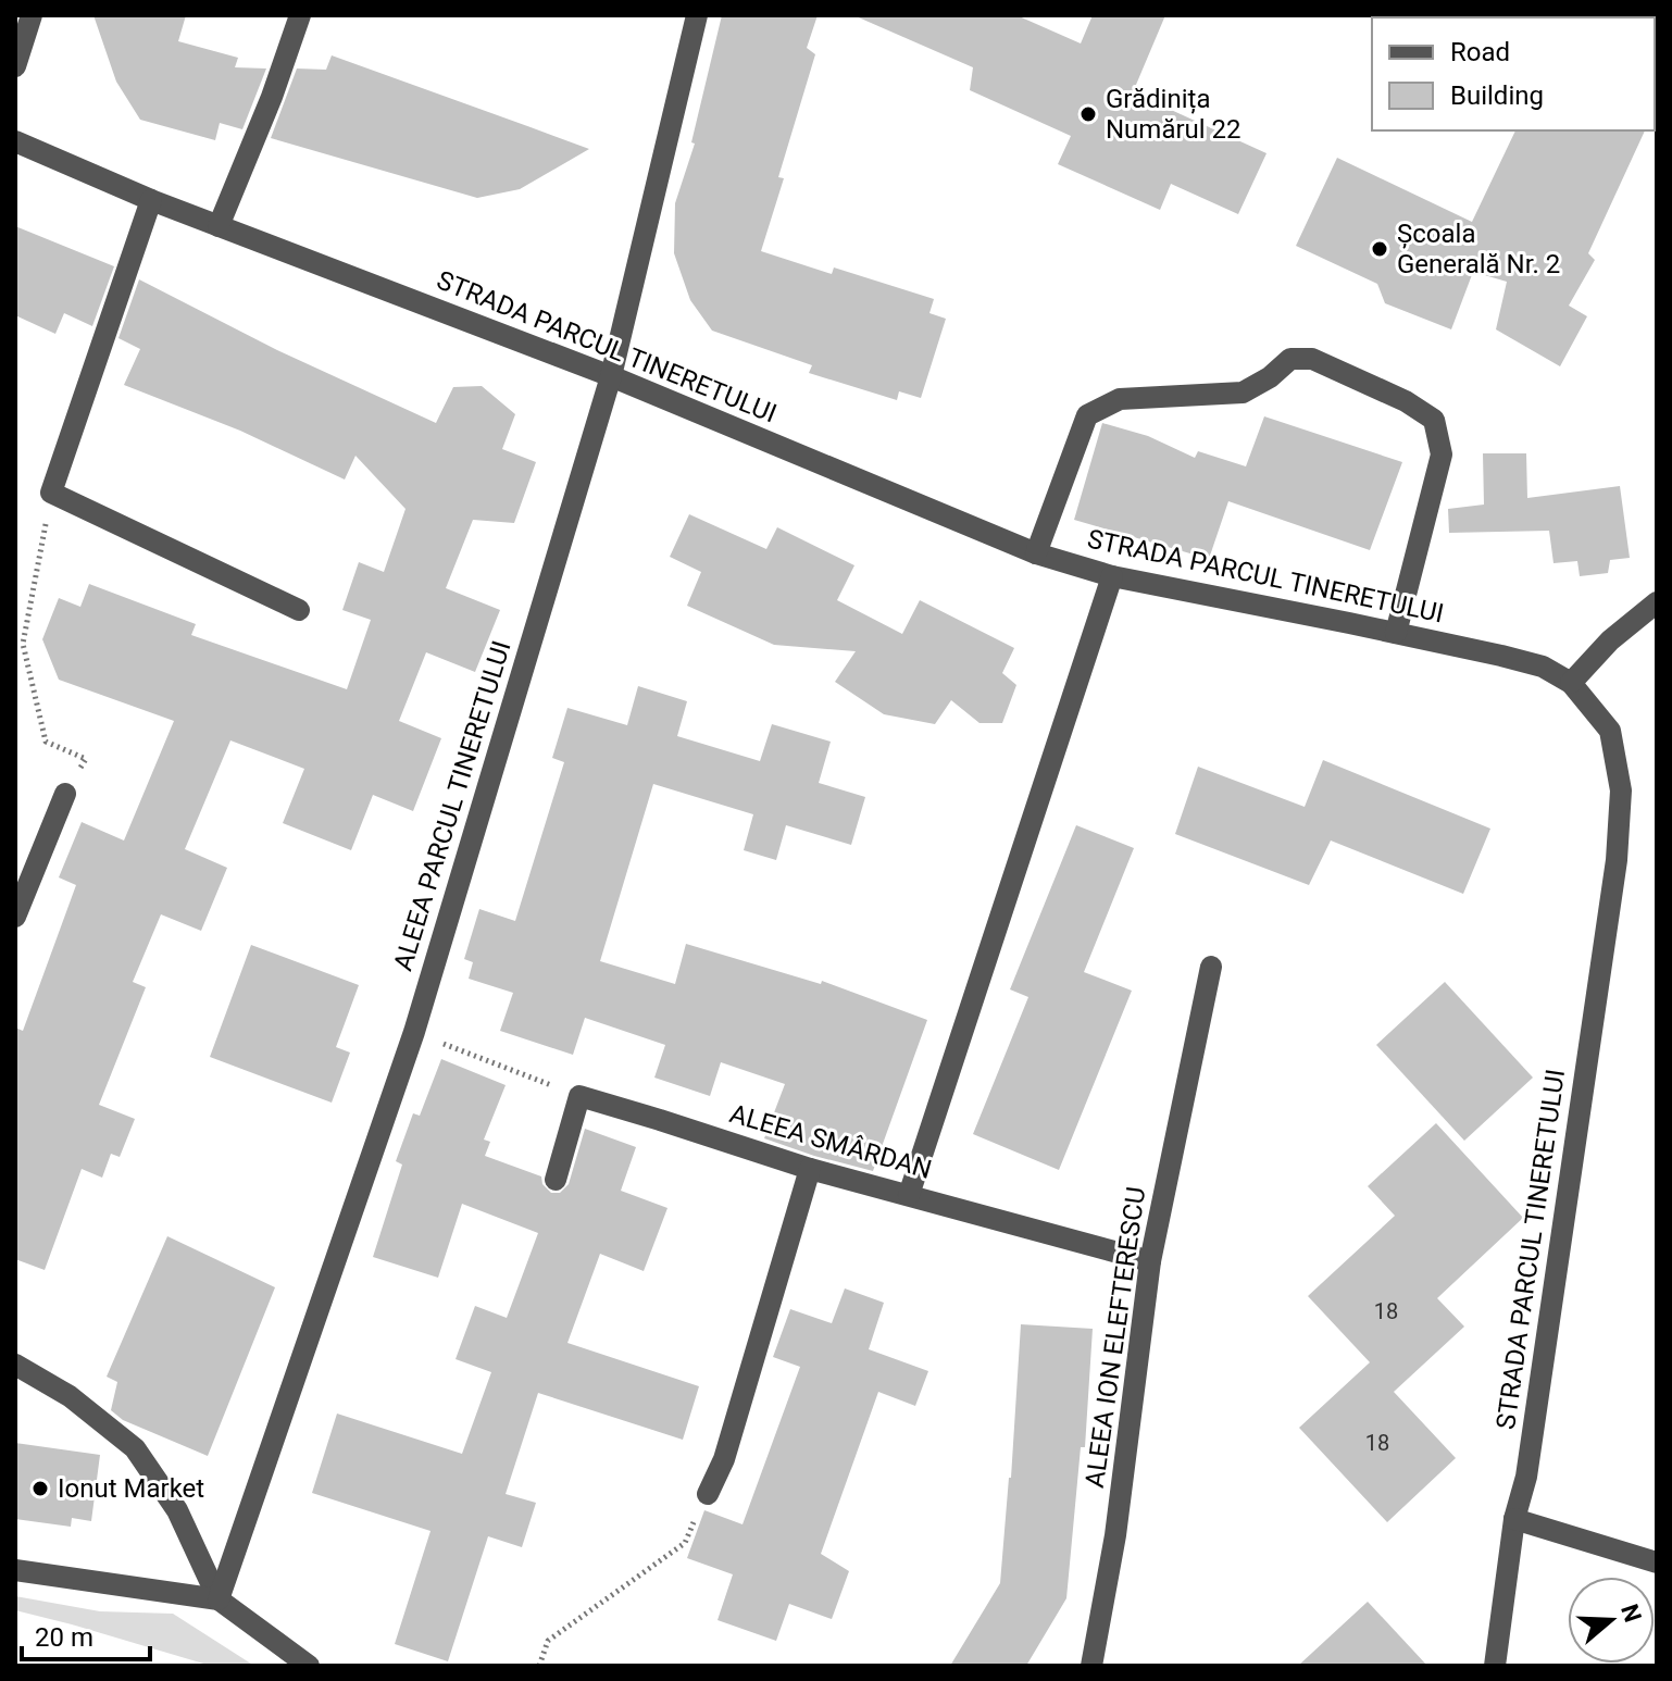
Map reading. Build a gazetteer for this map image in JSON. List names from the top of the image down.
{
  "streets": {
    "street": [
      "STRADA PARCUL TINERETULUI",
      "ALEEA PARCUL TINERETULUI",
      "ALEEA SMÂRDAN",
      "ALEEA ION ELEFTERESCU"
    ]
  },
  "crossings": [
    ["STRADA PARCUL TINERETULUI", "ALEEA PARCUL TINERETULUI"],
    ["ALEEA SMÂRDAN", "ALEEA ION ELEFTERESCU"]
  ],
  "places": ["Grădinița Numărul 22", "Școala Generală Nr. 2", "Ionut Market"],
  "house_numbers": ["18", "18"],
  "legend": ["Road", "Building"],
  "scale_bar": "20 m",
  "north": "right"
}
